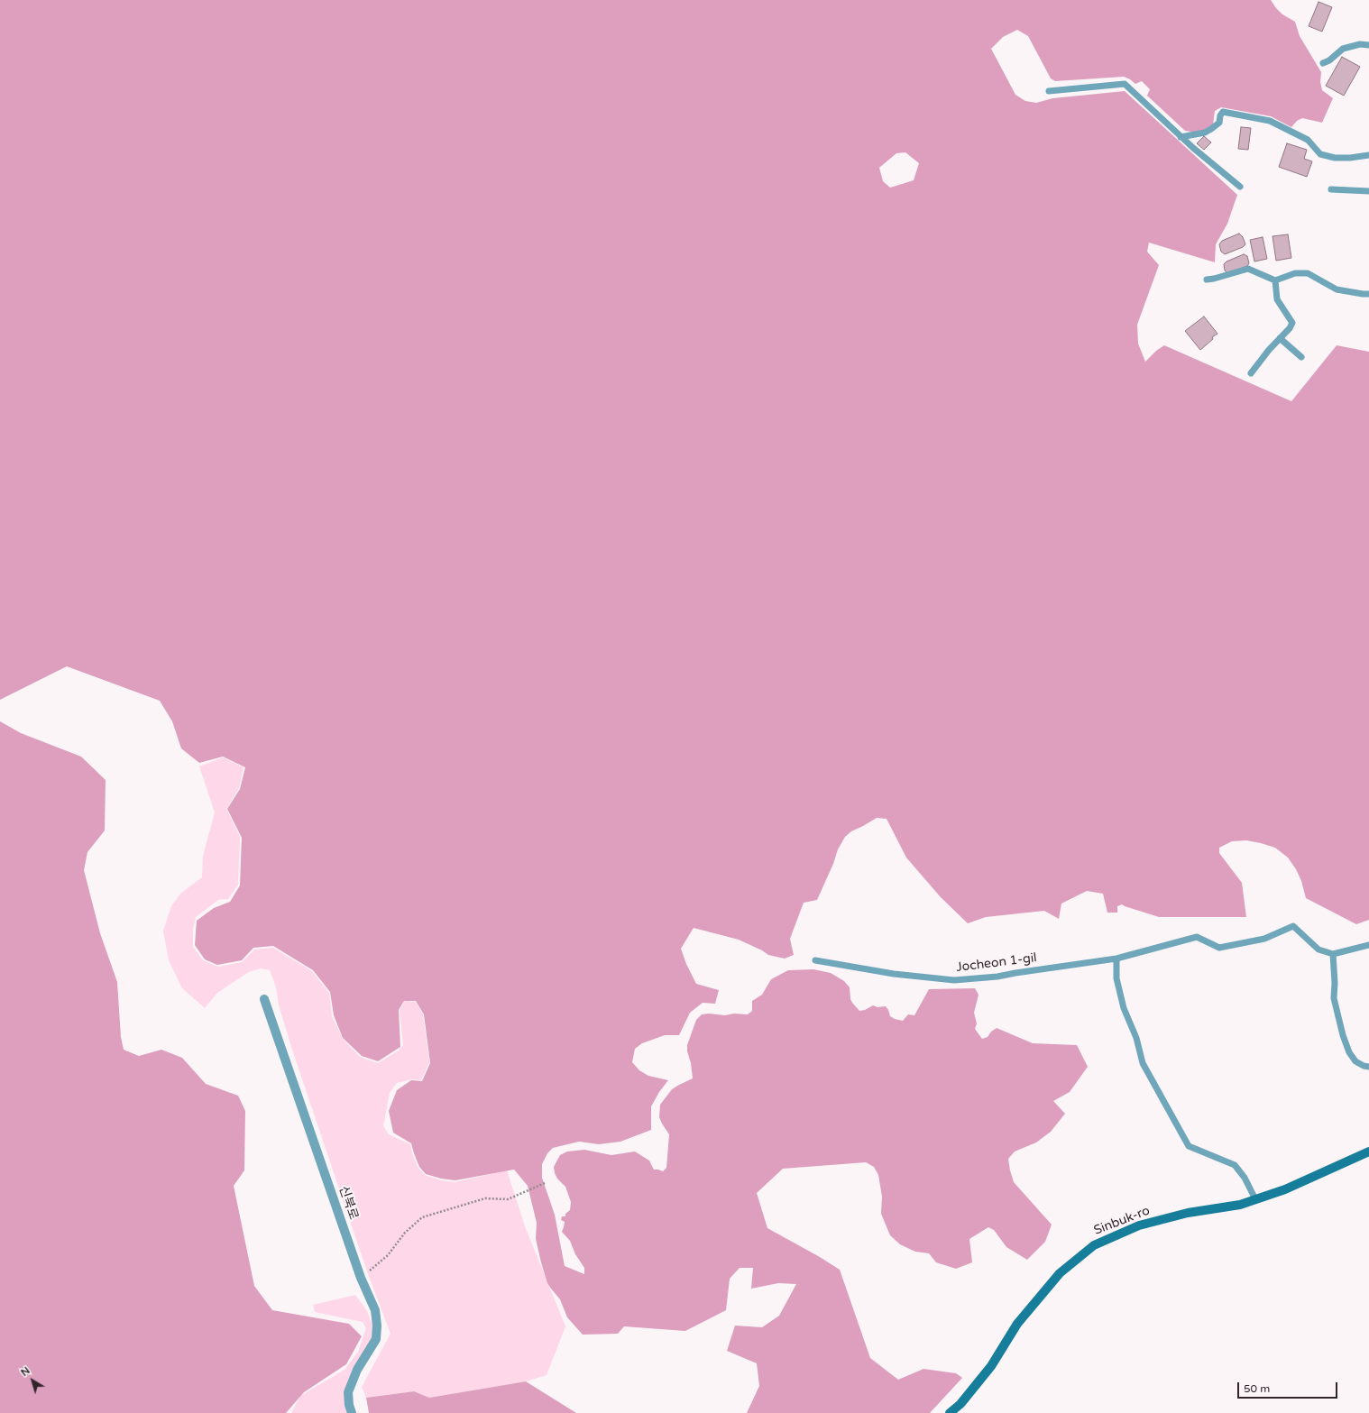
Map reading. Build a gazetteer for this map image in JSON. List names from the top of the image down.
{
  "streets": {
    "street": ["신북로", "Sinbuk-ro"],
    "lane": ["Jocheon 1-gil"]
  },
  "scale_bar": "50 m",
  "north": "top left"
}
